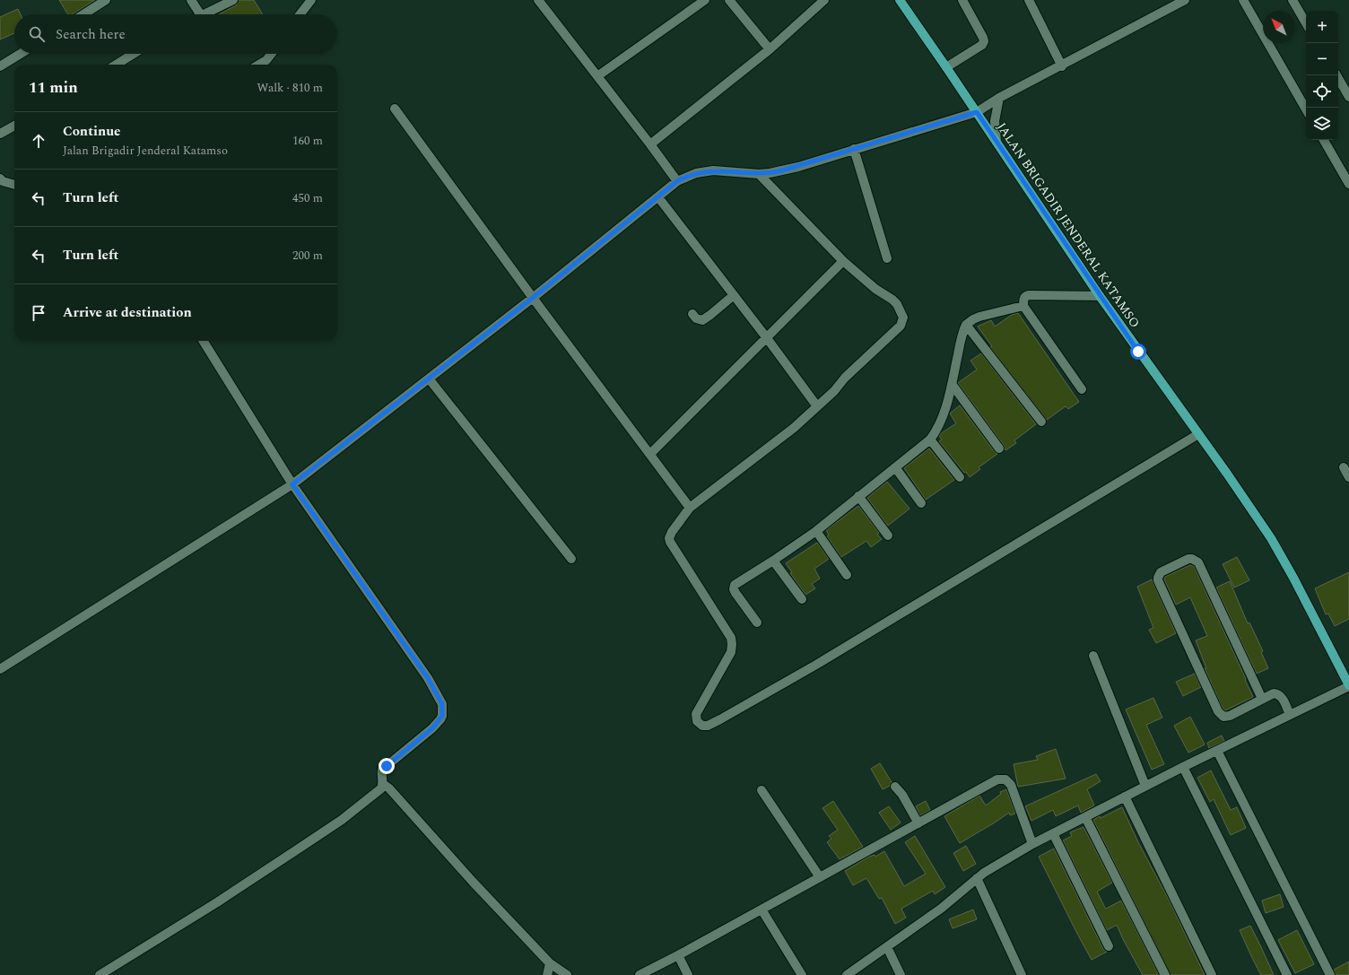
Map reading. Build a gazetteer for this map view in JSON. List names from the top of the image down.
{
  "streets": {
    "main road": ["JALAN BRIGADIR JENDERAL KATAMSO"]
  },
  "north": "top left",
  "page": {
    "map_buttons": ["+", "−"],
    "search": "Search here",
    "heading": ["11 min", "Walk · 810 m"],
    "list": [
      ["Continue", "Jalan Brigadir Jenderal Katamso", "160 m"],
      ["Turn left", "450 m"],
      ["Turn left", "200 m"],
      "Arrive at destination"
    ]
  }
}
